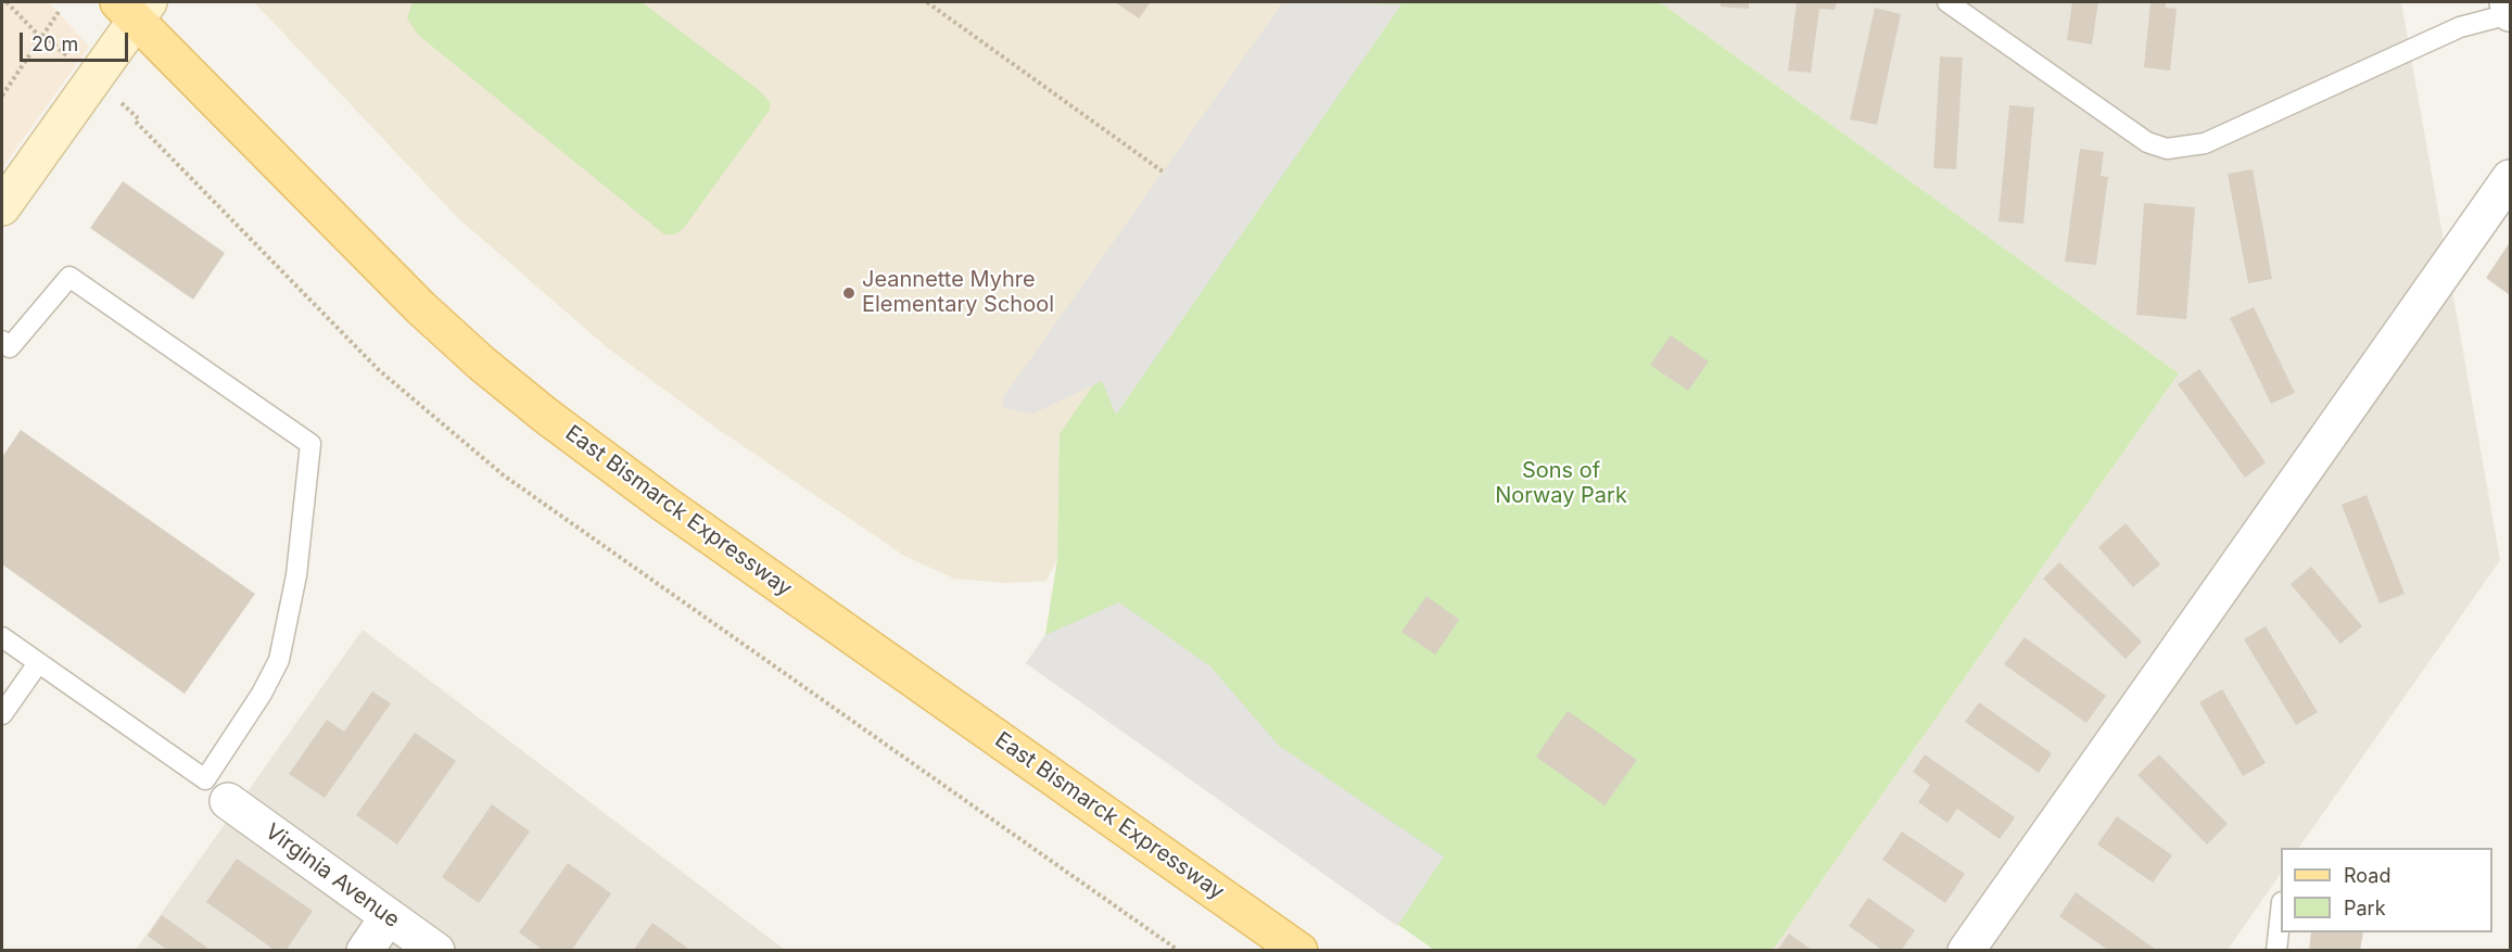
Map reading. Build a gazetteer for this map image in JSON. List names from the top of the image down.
{
  "streets": {
    "main road": ["East Bismarck Expressway"],
    "street": ["Virginia Avenue"]
  },
  "parks": ["Sons of Norway Park"],
  "places": ["Jeannette Myhre Elementary School"],
  "legend": ["Road", "Park"],
  "scale_bar": "20 m"
}
